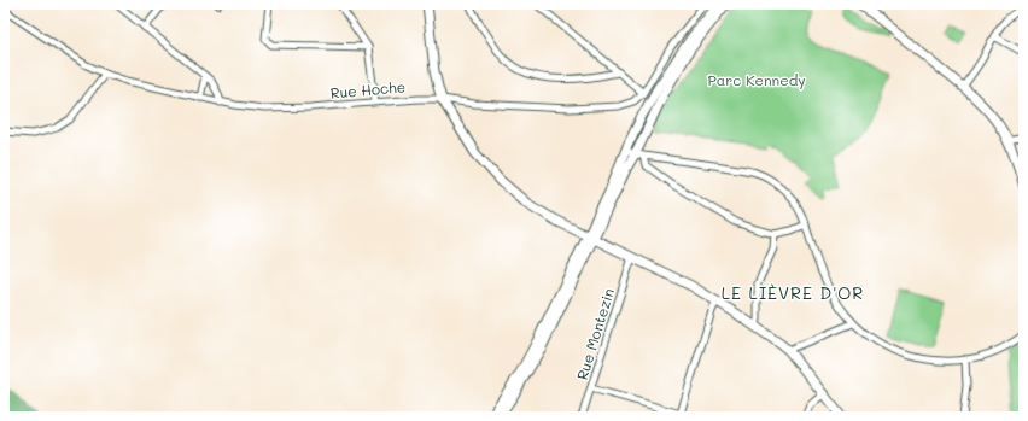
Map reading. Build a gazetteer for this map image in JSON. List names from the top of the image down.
{
  "streets": {
    "street": ["Rue Hoche", "Rue Montezin"]
  },
  "districts": ["LE LIÈVRE D'OR"],
  "parks": ["Parc Kennedy"]
}
